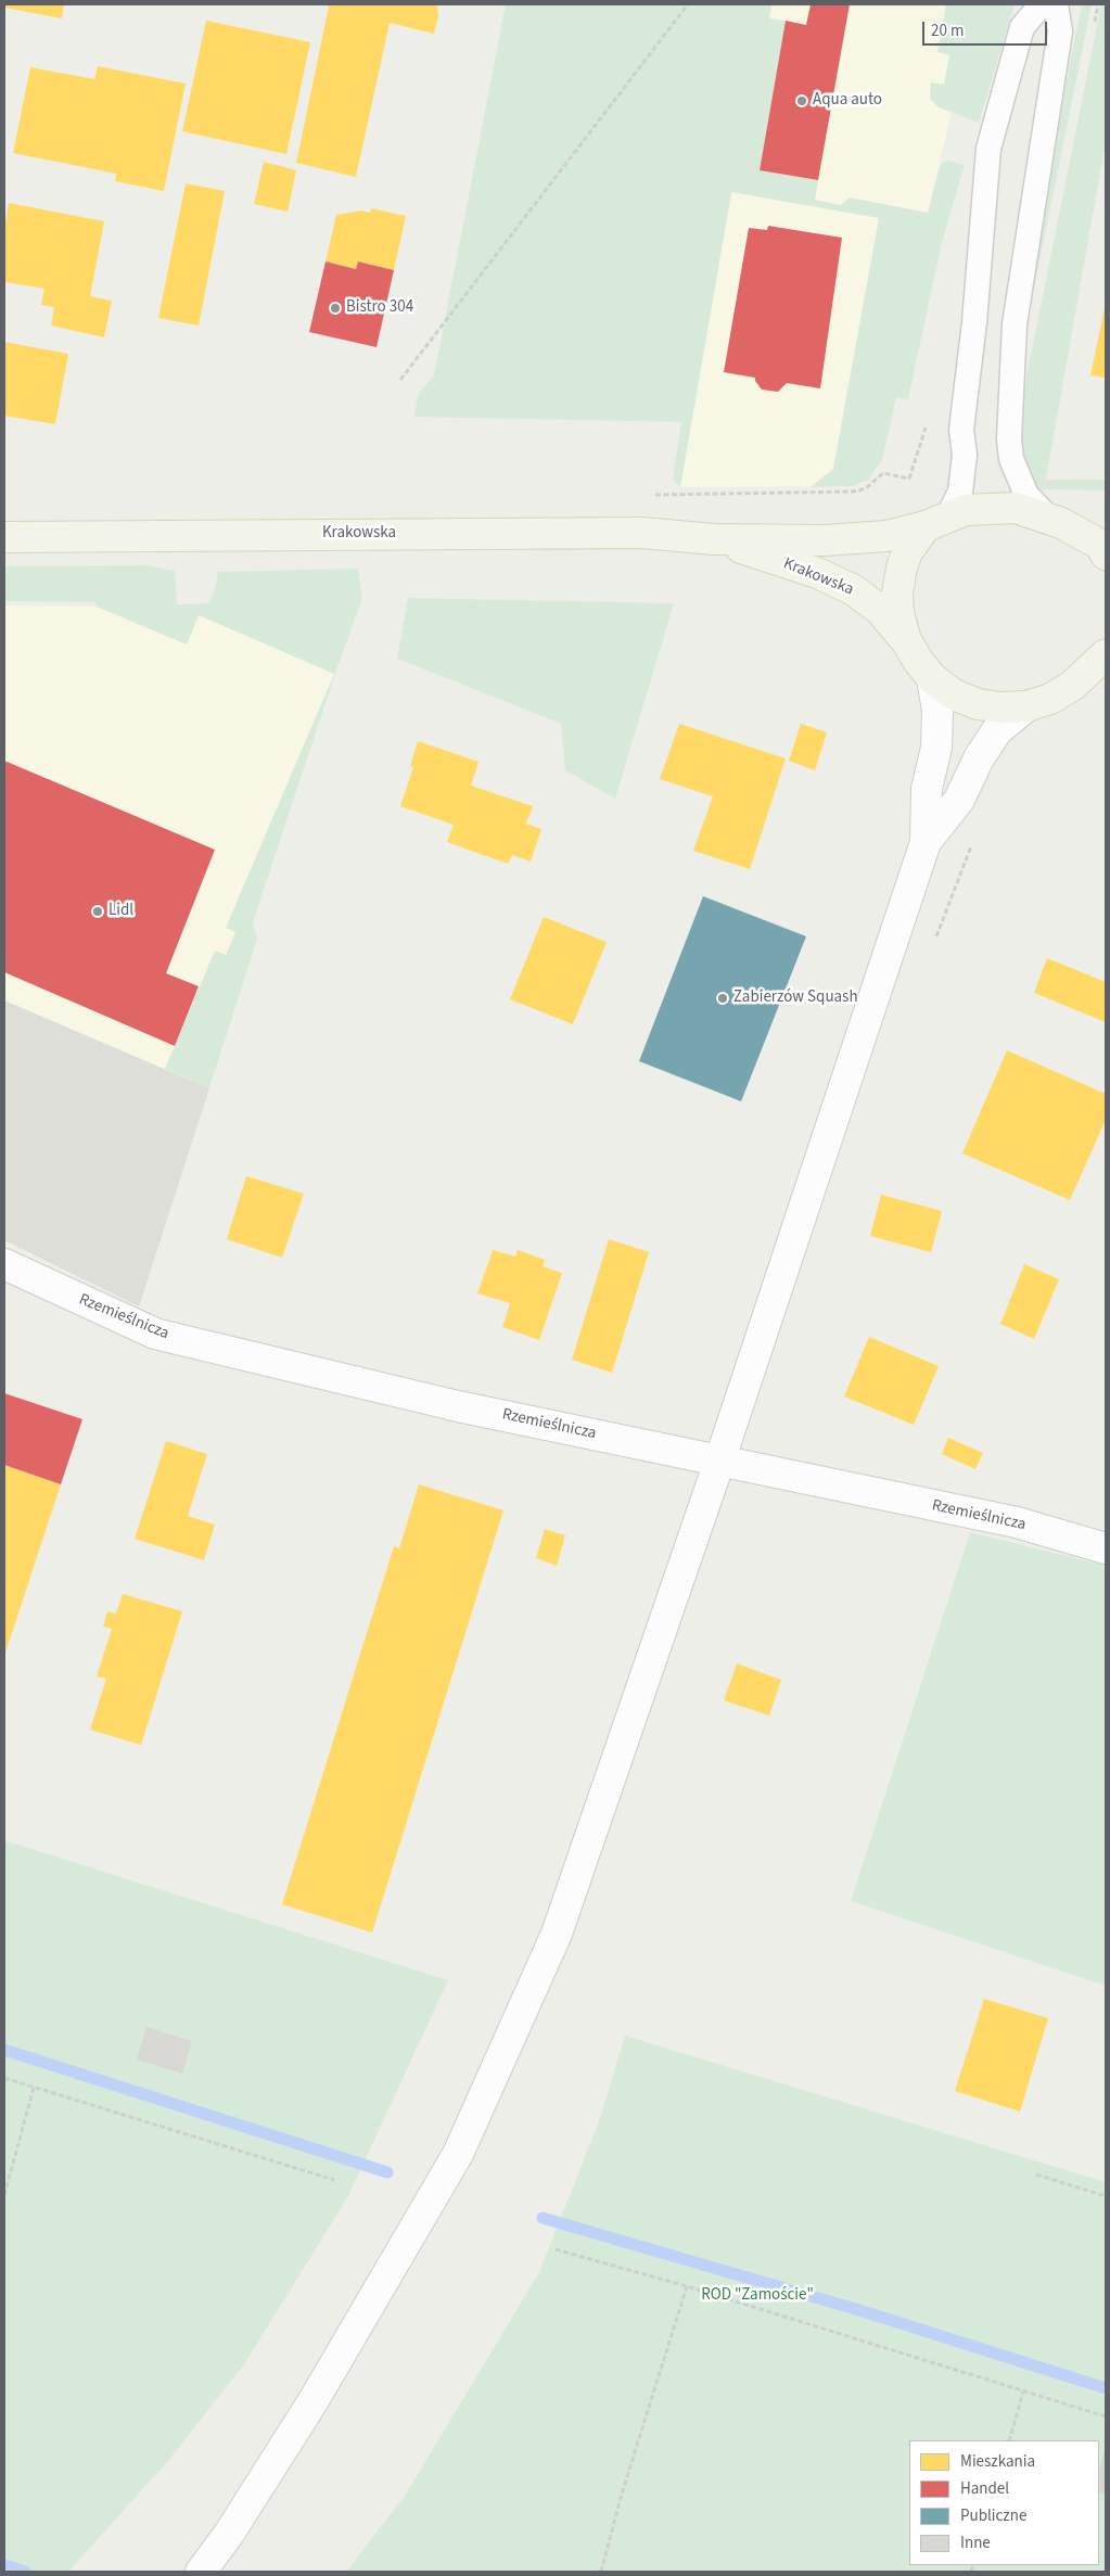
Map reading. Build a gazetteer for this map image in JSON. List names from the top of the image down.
{
  "streets": {
    "main road": ["Krakowska"],
    "street": ["Rzemieślnicza"]
  },
  "parks": ["ROD \"Zamoście\""],
  "places": [
    "Aqua auto",
    "Bistro 304",
    "Lidl",
    "Zabierzów Squash"
  ],
  "legend": [
    "Mieszkania",
    "Handel",
    "Publiczne",
    "Inne"
  ],
  "scale_bar": "20 m"
}
